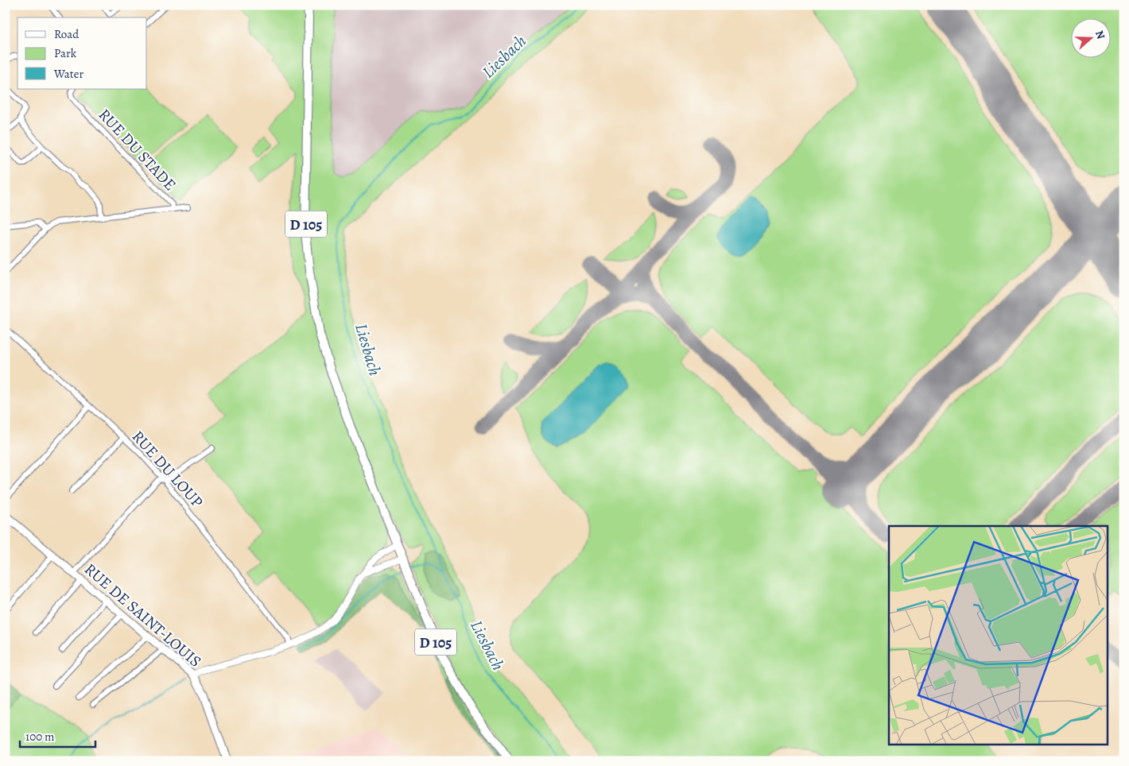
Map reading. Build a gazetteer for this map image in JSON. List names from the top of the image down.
{
  "streets": {
    "main road": ["D 105", "RUE DE SAINT-LOUIS"],
    "street": ["RUE DU STADE", "RUE DU LOUP"]
  },
  "water": ["Liesbach"],
  "legend": ["Road", "Park", "Water"],
  "scale_bar": "100 m",
  "north": "right"
}
